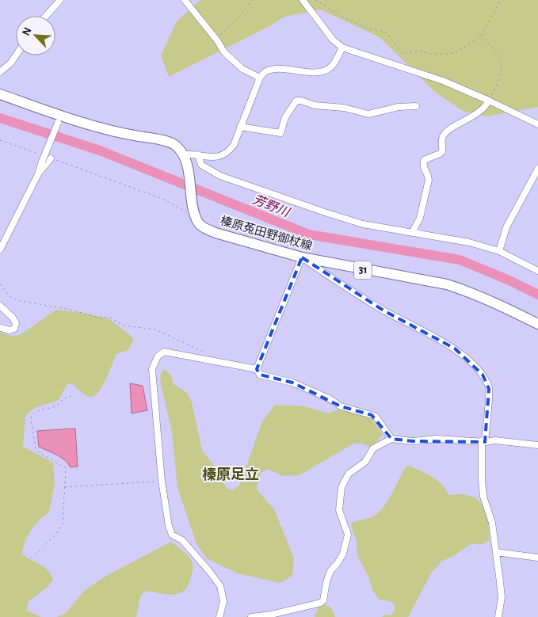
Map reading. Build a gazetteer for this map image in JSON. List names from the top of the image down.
{
  "streets": {
    "main road": ["榛原菟田野御杖線", "31"]
  },
  "districts": ["榛原足立"],
  "water": ["芳野川"],
  "north": "top left"
}
